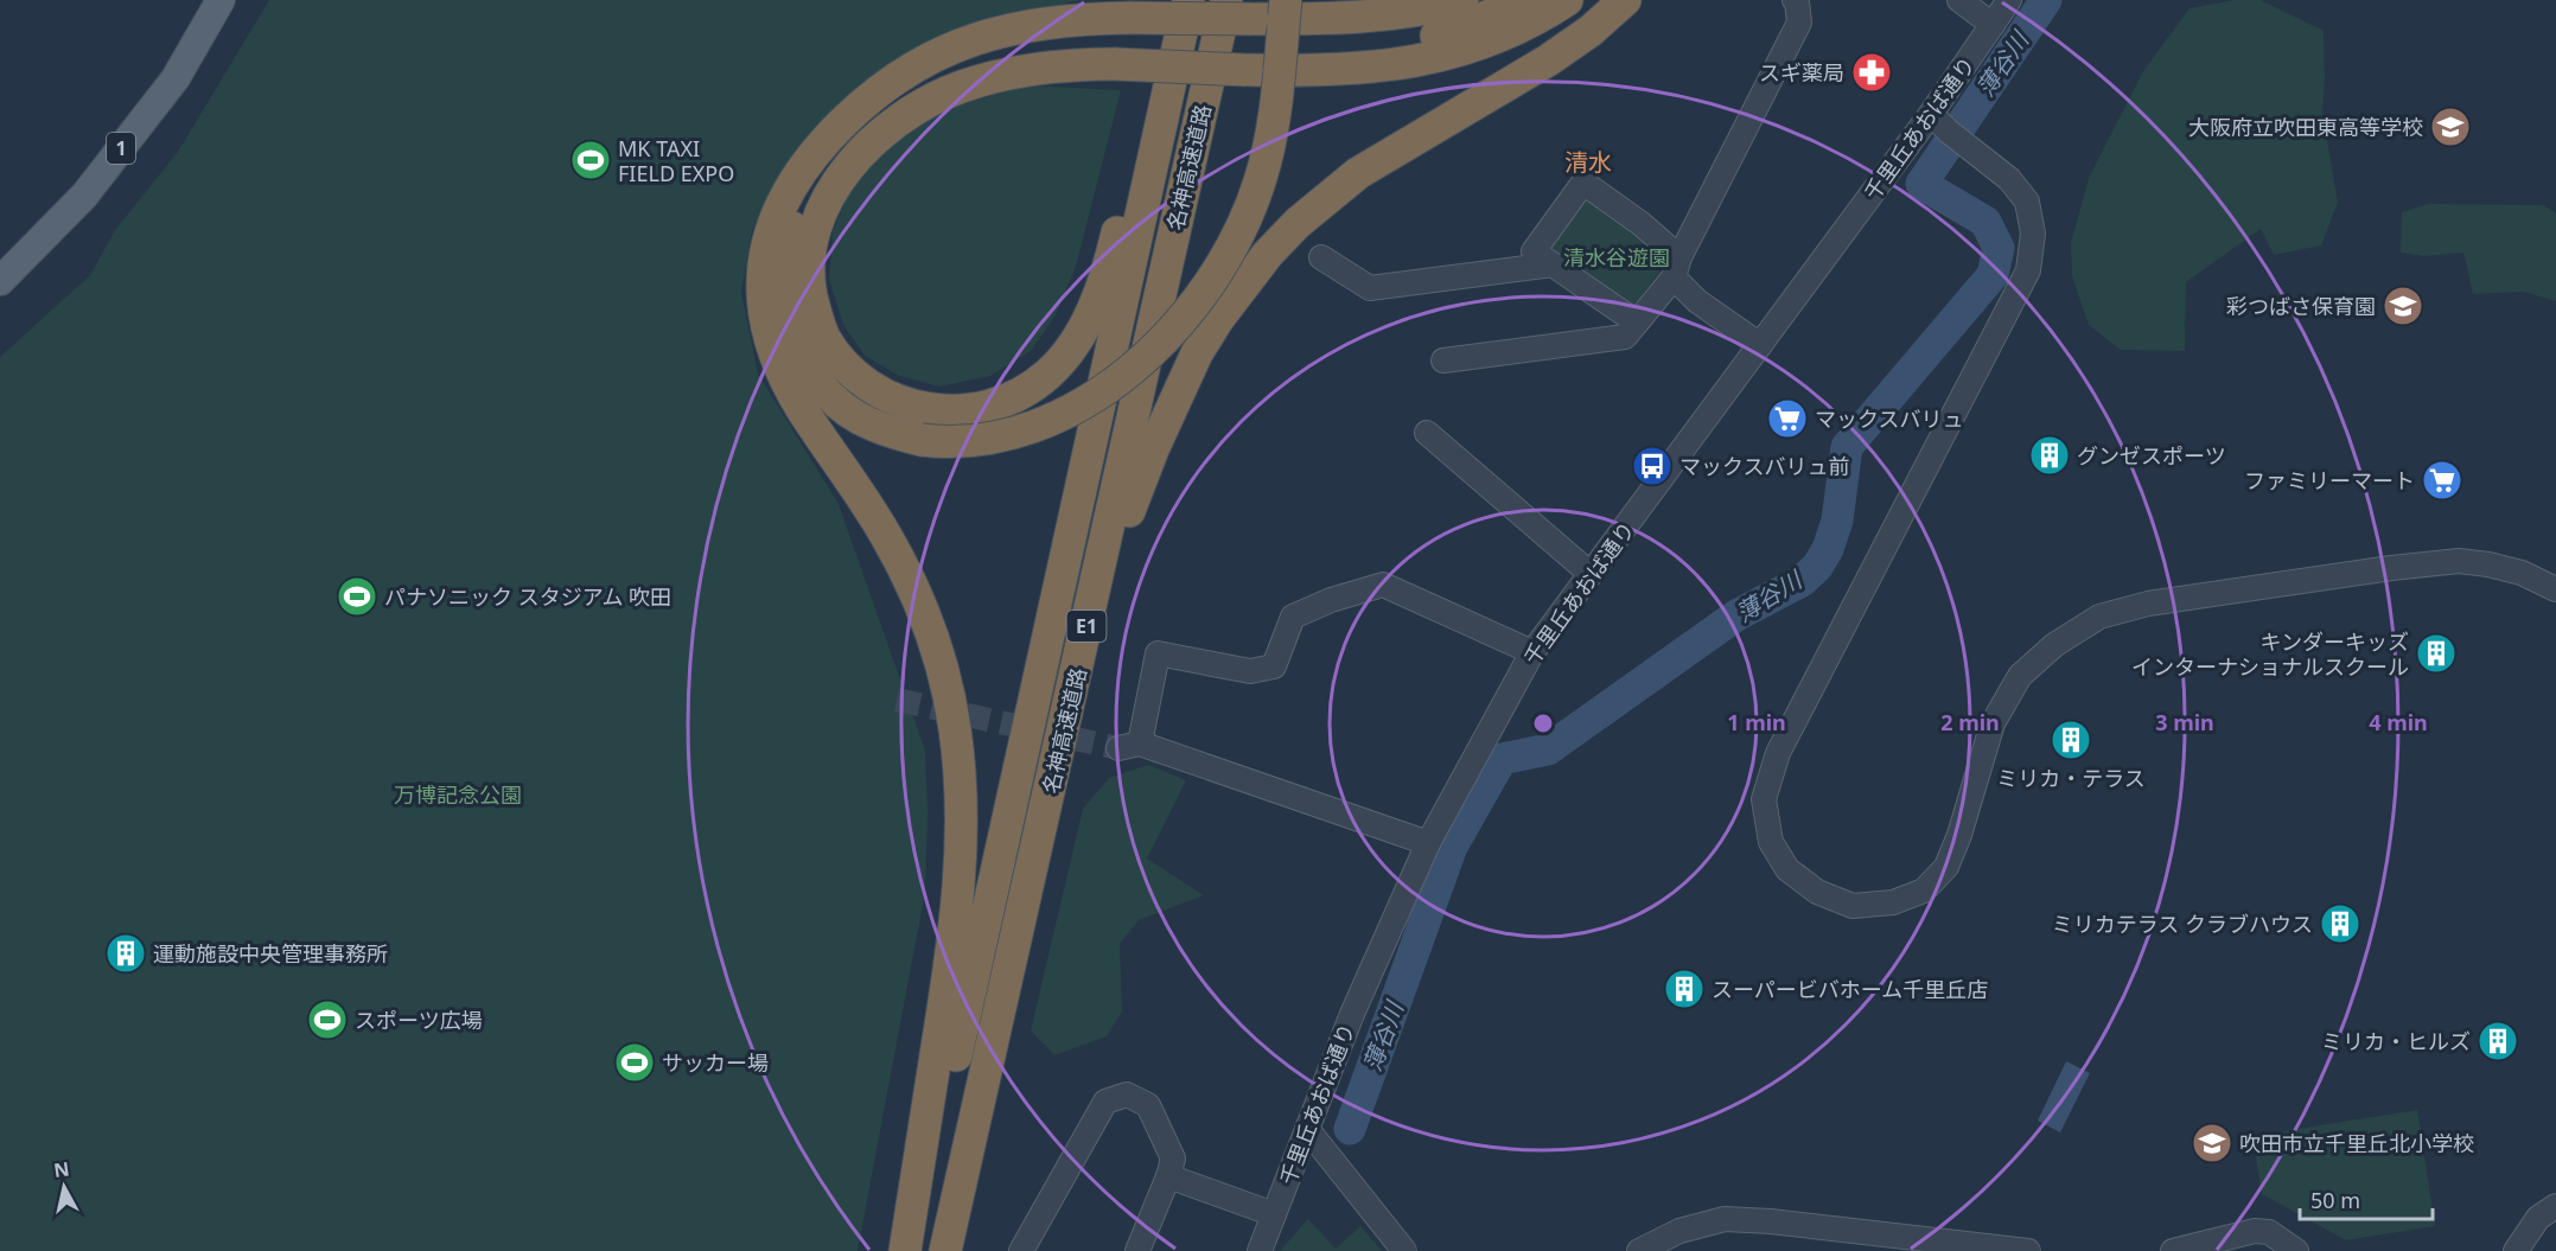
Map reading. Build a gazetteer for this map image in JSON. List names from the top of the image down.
{
  "streets": {
    "highway": ["名神高速道路", "E1"],
    "main road": ["1"],
    "street": ["千里丘あおば通り"]
  },
  "districts": ["清水"],
  "water": ["薄谷川"],
  "parks": ["清水谷遊園", "万博記念公園"],
  "places": {
    "pharmacy": ["スギ薬局"],
    "school or university": ["大阪府立吹田東高等学校", "彩つばさ保育園", "吹田市立千里丘北小学校"],
    "sports": [
      "MK TAXI FIELD EXPO",
      "パナソニック スタジアム 吹田",
      "スポーツ広場",
      "サッカー場"
    ],
    "supermarket": ["マックスバリュ", "ファミリーマート"],
    "building": [
      "グンゼスポーツ",
      "キンダーキッズ インターナショナルスクール",
      "ミリカ・テラス",
      "ミリカテラス クラブハウス",
      "運動施設中央管理事務所",
      "スーパービバホーム千里丘店",
      "ミリカ・ヒルズ"
    ],
    "bus stop": ["マックスバリュ前"]
  },
  "scale_bar": "50 m",
  "north": "top",
  "rings": [
    "1 min",
    "2 min",
    "3 min",
    "4 min"
  ]
}
